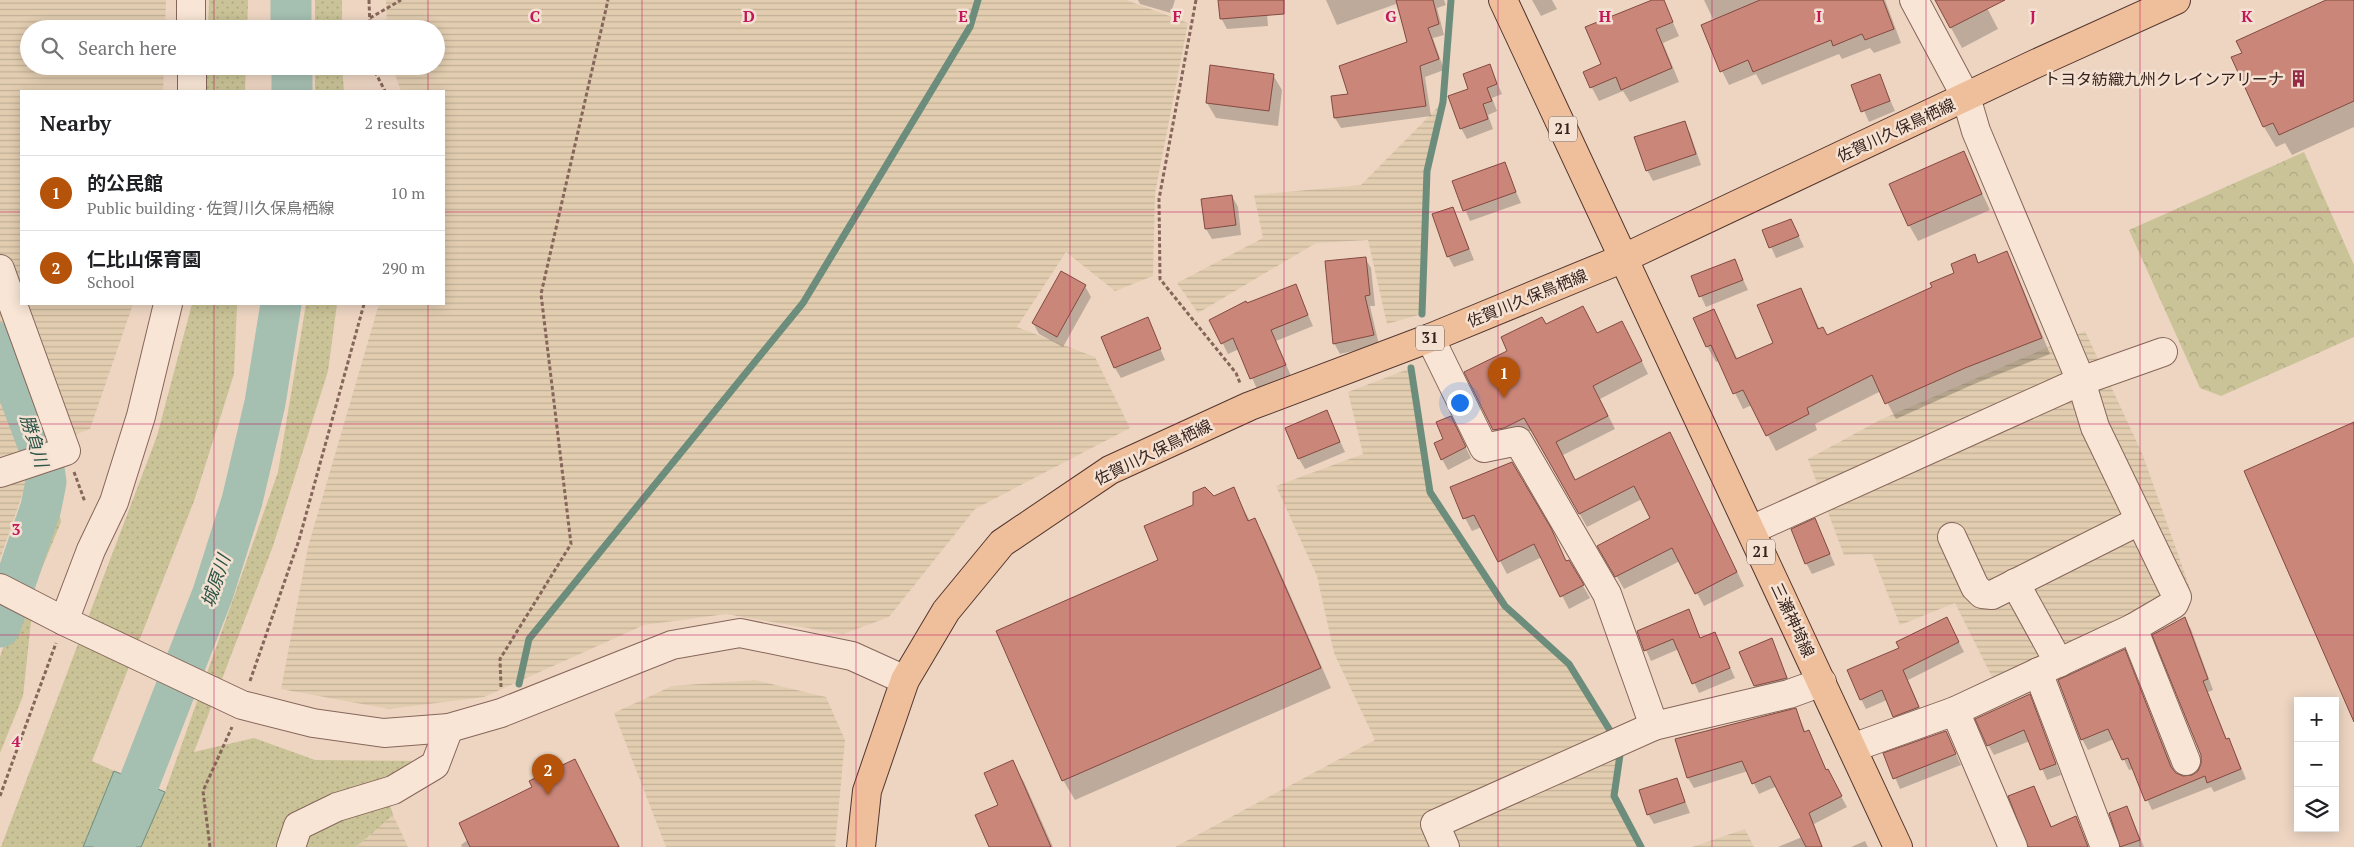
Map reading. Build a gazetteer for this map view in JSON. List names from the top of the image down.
{
  "streets": {
    "main road": [
      "21",
      "佐賀川久保鳥栖線",
      "31",
      "三瀬神埼線"
    ]
  },
  "crossings": [
    ["21", "佐賀川久保鳥栖線"],
    ["21", "三瀬神埼線"],
    ["佐賀川久保鳥栖線", "三瀬神埼線"]
  ],
  "water": ["勝負川", "城原川"],
  "places": {
    "building": ["トヨタ紡織九州クレインアリーナ"]
  },
  "page": {
    "search": "Search here",
    "heading": ["Nearby", "2 results"],
    "list": [
      {
        "mark": "1",
        "name": "的公民館",
        "note": "Public building · 佐賀川久保鳥栖線",
        "value": "10 m"
      },
      {
        "mark": "2",
        "name": "仁比山保育園",
        "note": "School",
        "value": "290 m"
      }
    ],
    "pins": ["1", "2"],
    "map_buttons": ["+", "−"]
  },
  "grid": {
    "columns": [
      "C",
      "D",
      "E",
      "F",
      "G",
      "H",
      "I",
      "J",
      "K"
    ],
    "rows": ["3", "4"]
  }
}
